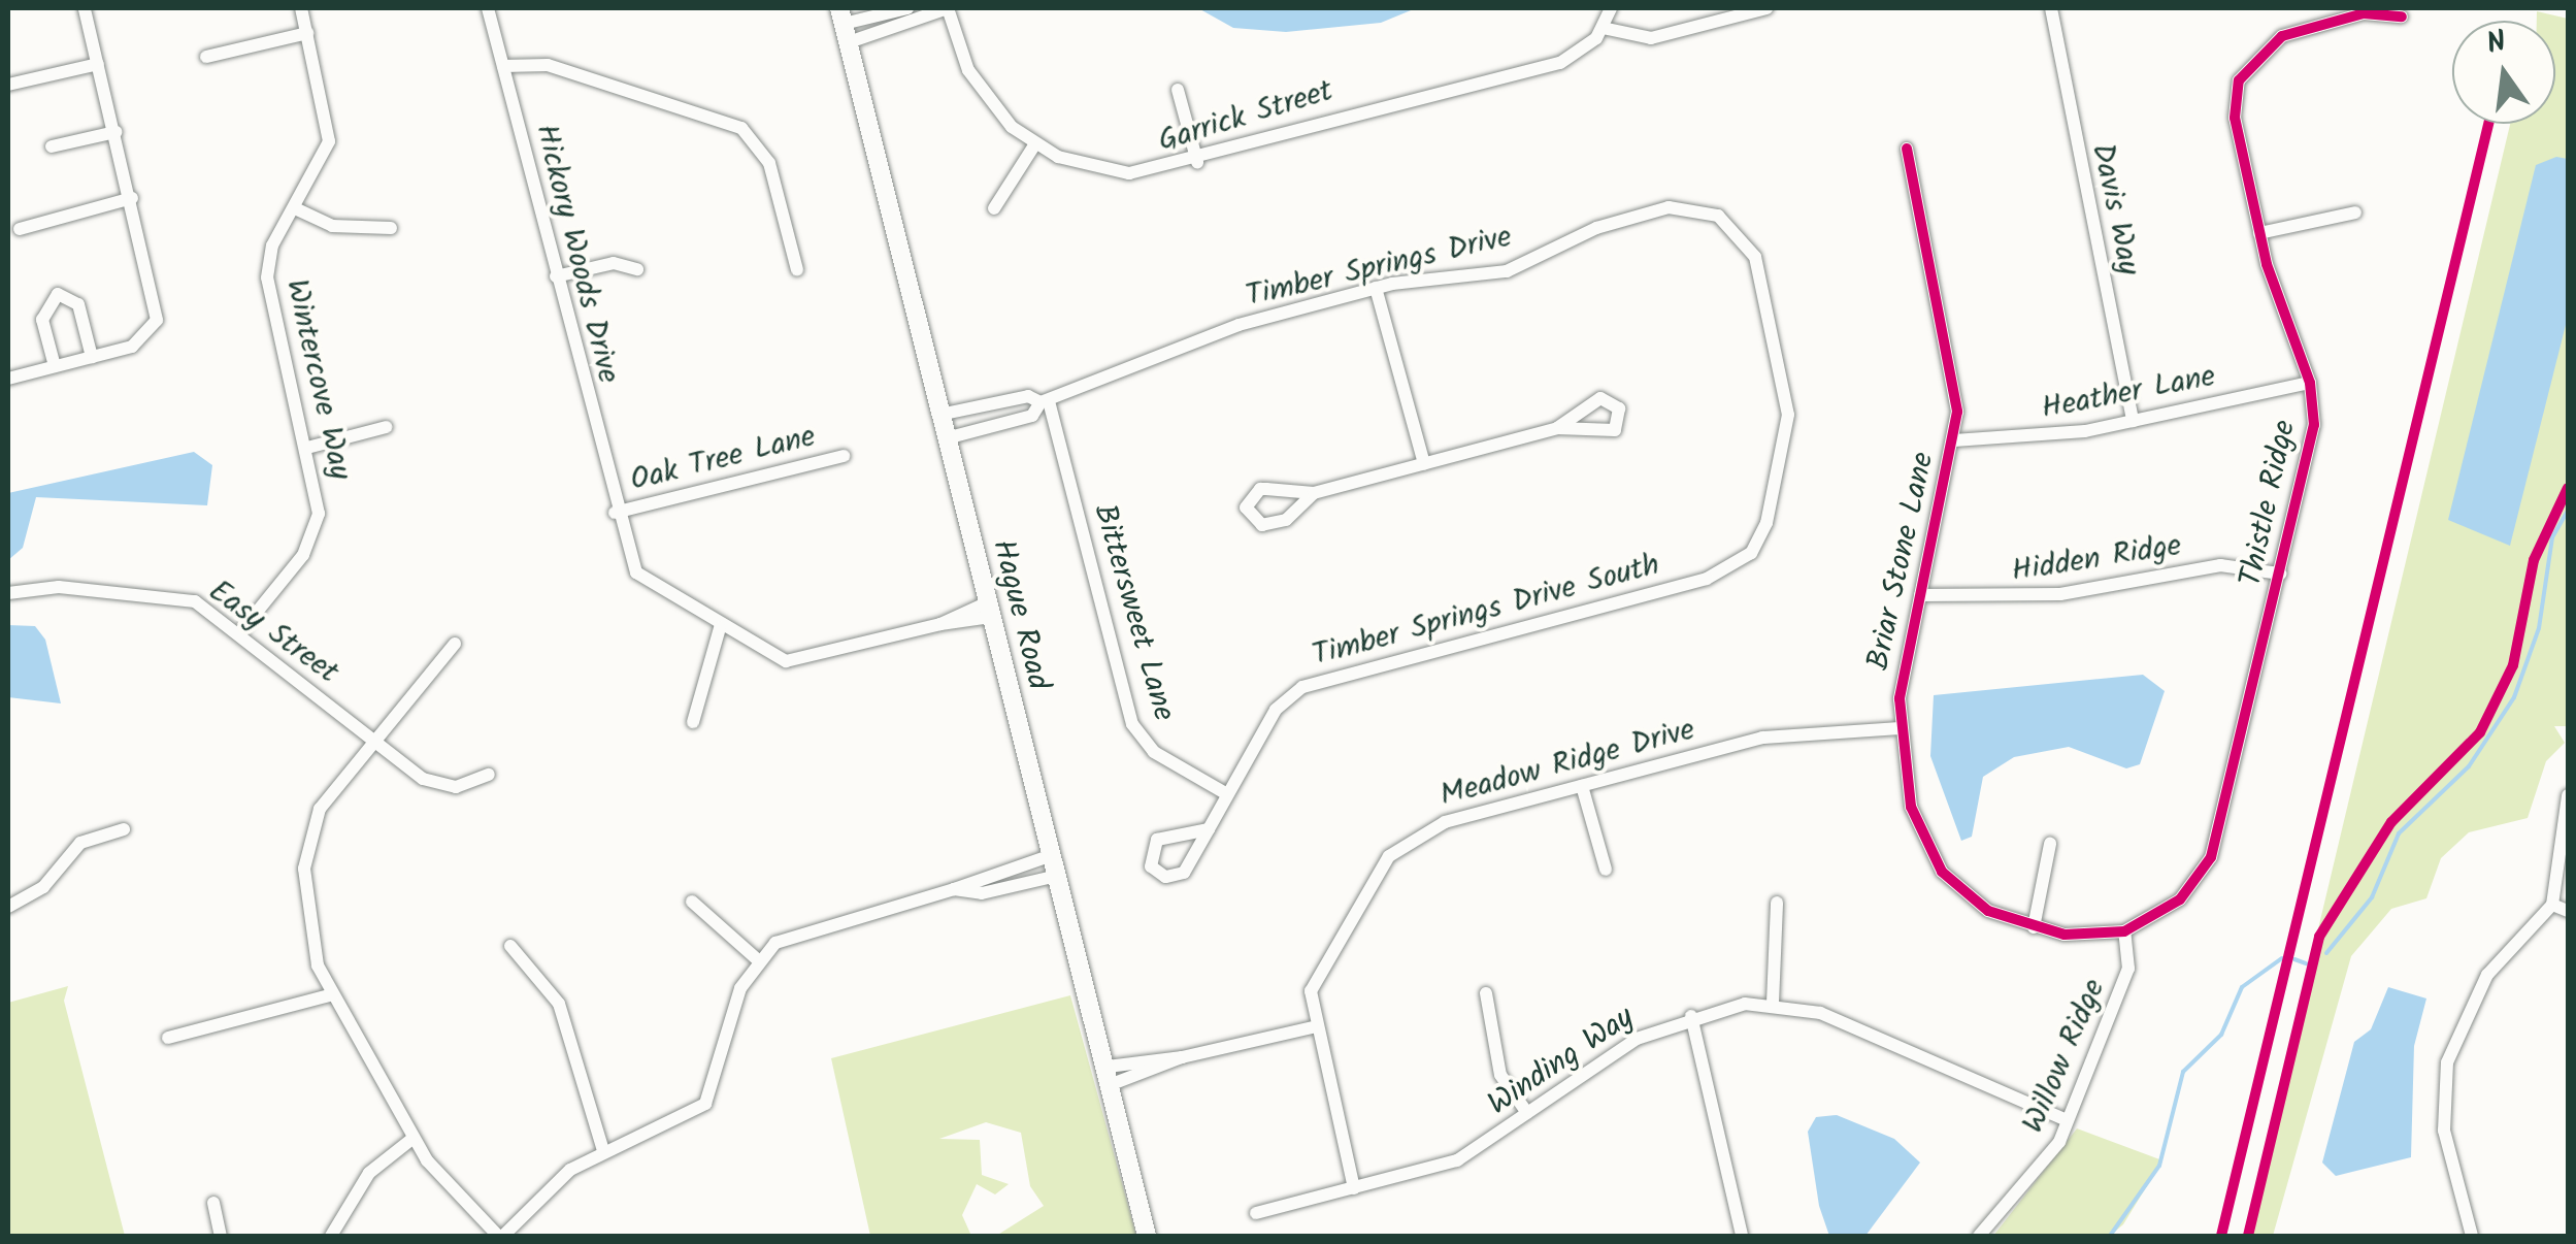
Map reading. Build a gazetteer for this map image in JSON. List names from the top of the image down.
{
  "streets": {
    "street": [
      "Garrick Street",
      "Davis Way",
      "Hickory Woods Drive",
      "Timber Springs Drive",
      "Wintercove Way",
      "Heather Lane",
      "Oak Tree Lane",
      "Thistle Ridge",
      "Hidden Ridge",
      "Briar Stone Lane",
      "Timber Springs Drive South",
      "Bittersweet Lane",
      "Hague Road",
      "Easy Street",
      "Meadow Ridge Drive",
      "Willow Ridge",
      "Winding Way"
    ]
  },
  "crossings": [
    ["Davis Way", "Heather Lane"],
    ["Hickory Woods Drive", "Oak Tree Lane"],
    ["Hickory Woods Drive", "Hague Road"],
    ["Timber Springs Drive", "Timber Springs Drive South"],
    ["Timber Springs Drive", "Bittersweet Lane"],
    ["Timber Springs Drive", "Hague Road"],
    ["Wintercove Way", "Easy Street"],
    ["Heather Lane", "Thistle Ridge"],
    ["Heather Lane", "Briar Stone Lane"],
    ["Thistle Ridge", "Hidden Ridge"],
    ["Thistle Ridge", "Willow Ridge"],
    ["Hidden Ridge", "Briar Stone Lane"],
    ["Briar Stone Lane", "Meadow Ridge Drive"],
    ["Timber Springs Drive South", "Bittersweet Lane"],
    ["Meadow Ridge Drive", "Winding Way"],
    ["Willow Ridge", "Winding Way"]
  ],
  "north": "top"
}
